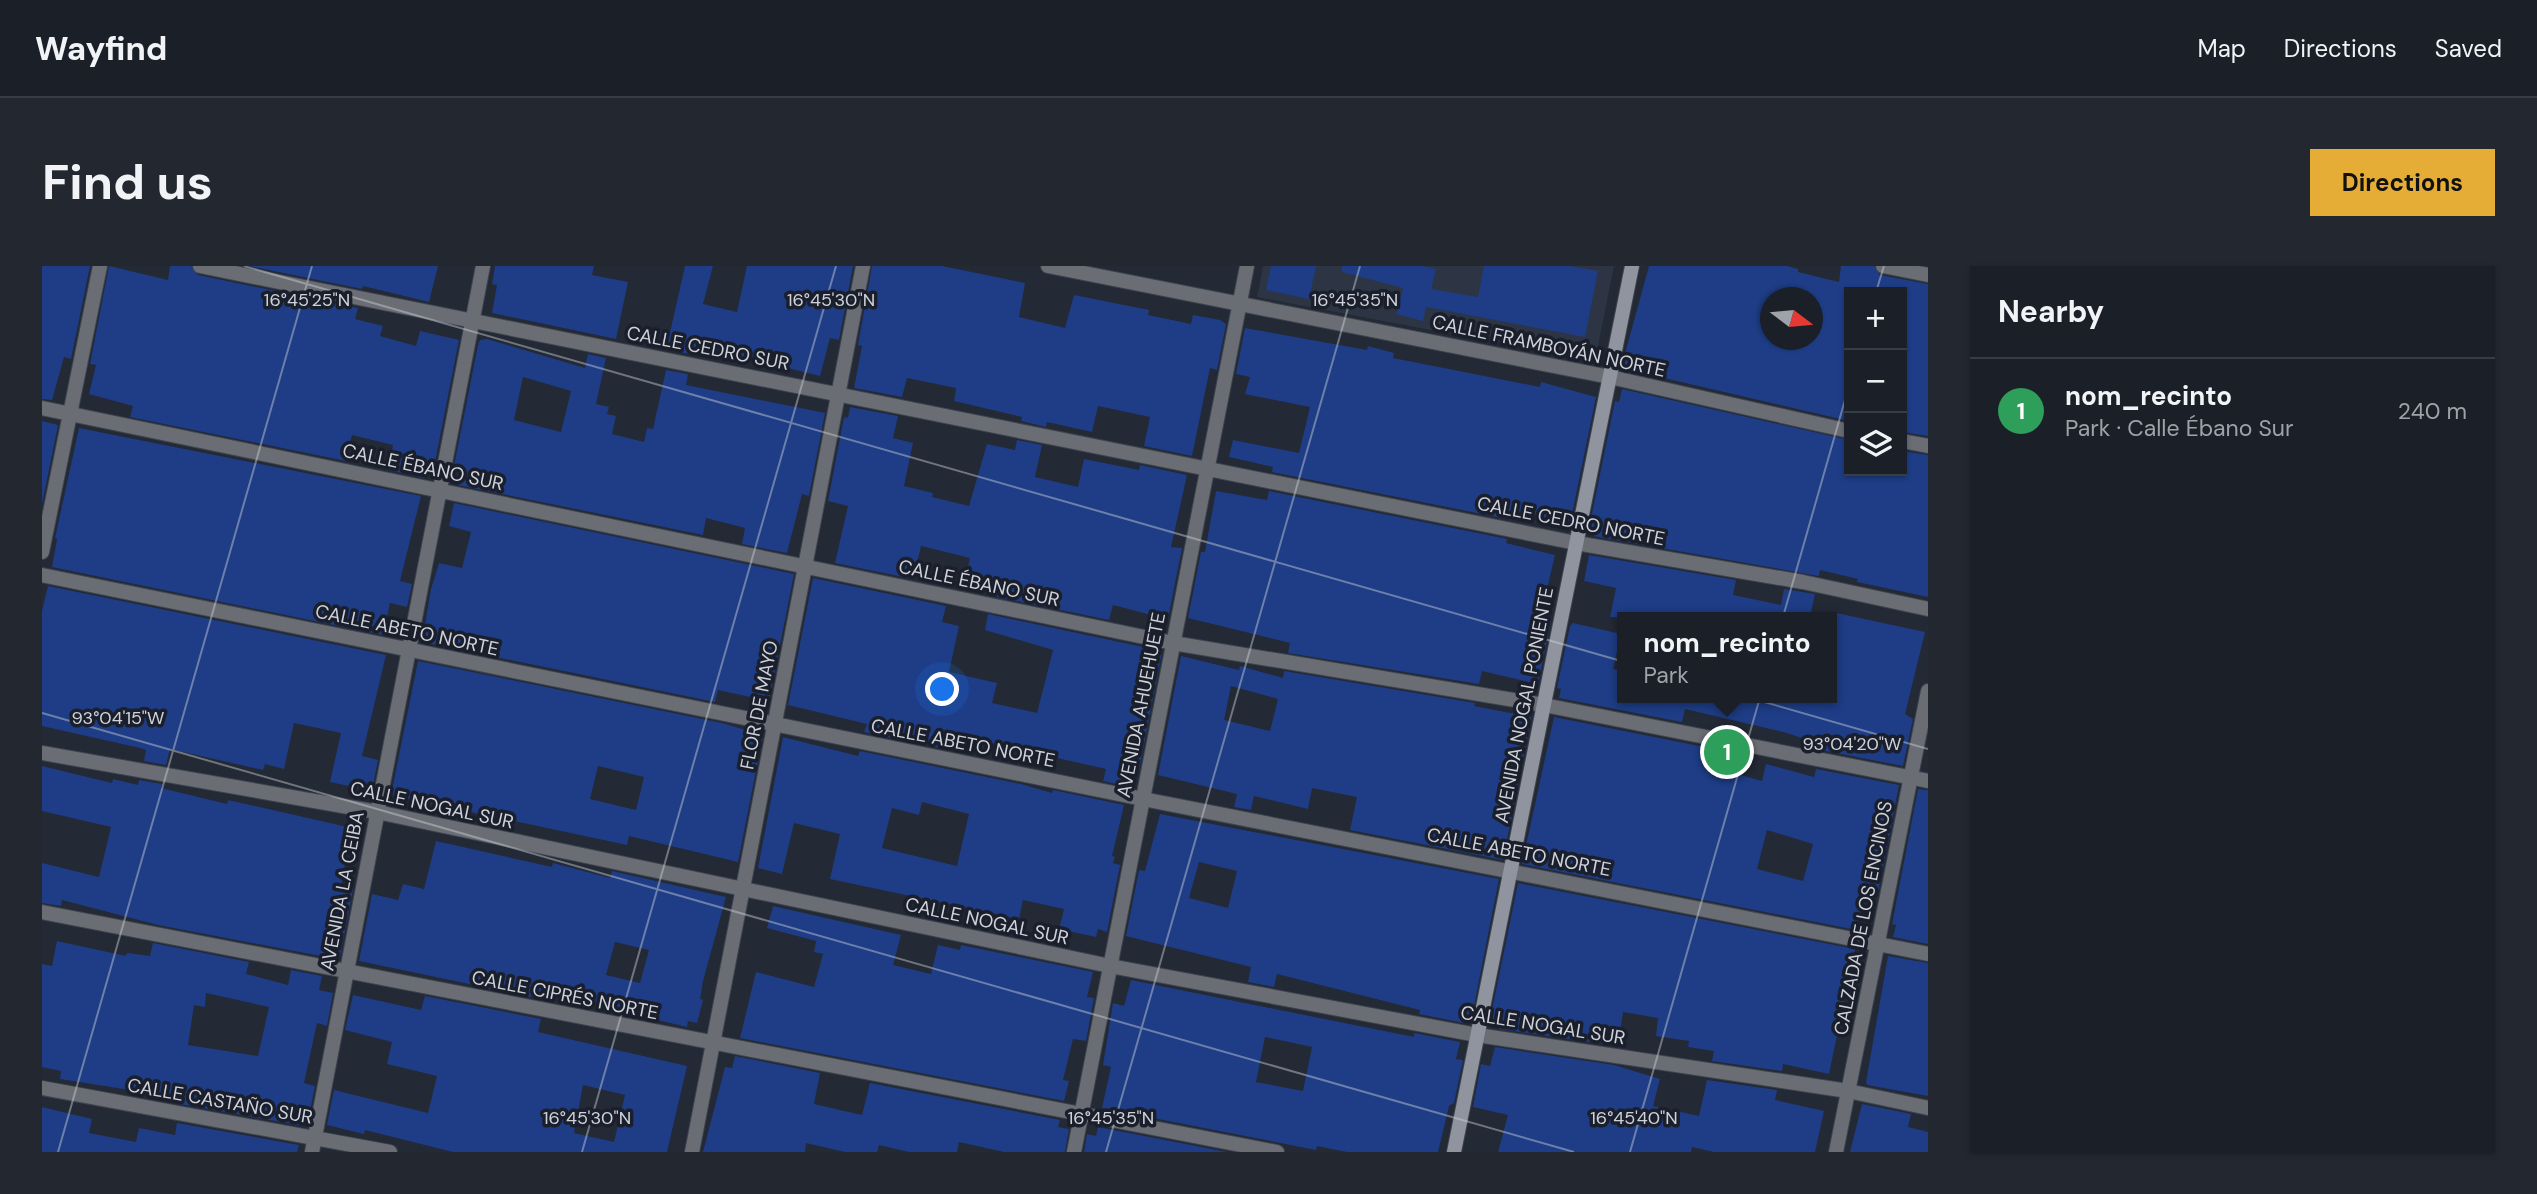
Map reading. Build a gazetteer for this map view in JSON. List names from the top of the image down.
{
  "streets": {
    "street": [
      "CALLE FRAMBOYÁN NORTE",
      "CALLE CEDRO SUR",
      "CALLE ÉBANO SUR",
      "CALLE CEDRO NORTE",
      "CALLE ABETO NORTE",
      "FLOR DE MAYO",
      "AVENIDA AHUEHUETE",
      "AVENIDA NOGAL PONIENTE",
      "CALLE NOGAL SUR",
      "AVENIDA LA CEIBA",
      "CALZADA DE LOS ENCINOS",
      "CALLE CIPRÉS NORTE",
      "CALLE CASTAÑO SUR"
    ]
  },
  "crossings": [
    ["CALLE FRAMBOYÁN NORTE", "AVENIDA AHUEHUETE"],
    ["CALLE FRAMBOYÁN NORTE", "AVENIDA NOGAL PONIENTE"],
    ["CALLE CEDRO SUR", "CALLE CEDRO NORTE"],
    ["CALLE CEDRO SUR", "FLOR DE MAYO"],
    ["CALLE CEDRO SUR", "AVENIDA AHUEHUETE"],
    ["CALLE CEDRO SUR", "AVENIDA LA CEIBA"],
    ["CALLE ÉBANO SUR", "FLOR DE MAYO"],
    ["CALLE ÉBANO SUR", "AVENIDA AHUEHUETE"],
    ["CALLE ÉBANO SUR", "AVENIDA NOGAL PONIENTE"],
    ["CALLE ÉBANO SUR", "AVENIDA LA CEIBA"],
    ["CALLE ÉBANO SUR", "CALZADA DE LOS ENCINOS"],
    ["CALLE CEDRO NORTE", "AVENIDA AHUEHUETE"],
    ["CALLE CEDRO NORTE", "AVENIDA NOGAL PONIENTE"],
    ["CALLE ABETO NORTE", "FLOR DE MAYO"],
    ["CALLE ABETO NORTE", "AVENIDA AHUEHUETE"],
    ["CALLE ABETO NORTE", "AVENIDA NOGAL PONIENTE"],
    ["CALLE ABETO NORTE", "AVENIDA LA CEIBA"],
    ["CALLE ABETO NORTE", "CALZADA DE LOS ENCINOS"],
    ["FLOR DE MAYO", "CALLE NOGAL SUR"],
    ["FLOR DE MAYO", "CALLE CIPRÉS NORTE"],
    ["AVENIDA AHUEHUETE", "CALLE NOGAL SUR"],
    ["AVENIDA AHUEHUETE", "CALLE CIPRÉS NORTE"],
    ["AVENIDA NOGAL PONIENTE", "CALLE NOGAL SUR"],
    ["CALLE NOGAL SUR", "AVENIDA LA CEIBA"],
    ["CALLE NOGAL SUR", "CALZADA DE LOS ENCINOS"],
    ["AVENIDA LA CEIBA", "CALLE CIPRÉS NORTE"],
    ["AVENIDA LA CEIBA", "CALLE CASTAÑO SUR"]
  ],
  "north": "right",
  "page": {
    "header": "Wayfind",
    "nav": ["Map", "Directions", "Saved"],
    "buttons": "Directions",
    "title": "Find us",
    "heading": "Nearby",
    "map_buttons": ["+", "−"],
    "list": [
      {
        "mark": "1",
        "name": "nom_recinto",
        "note": "Park · Calle Ébano Sur",
        "value": "240 m"
      }
    ],
    "popup": ["nom_recinto", "Park"],
    "pins": "1"
  },
  "coordinates": [
    "16°45'25\"N",
    "16°45'30\"N",
    "16°45'35\"N",
    "93°04'15\"W",
    "93°04'20\"W",
    "16°45'40\"N"
  ]
}
